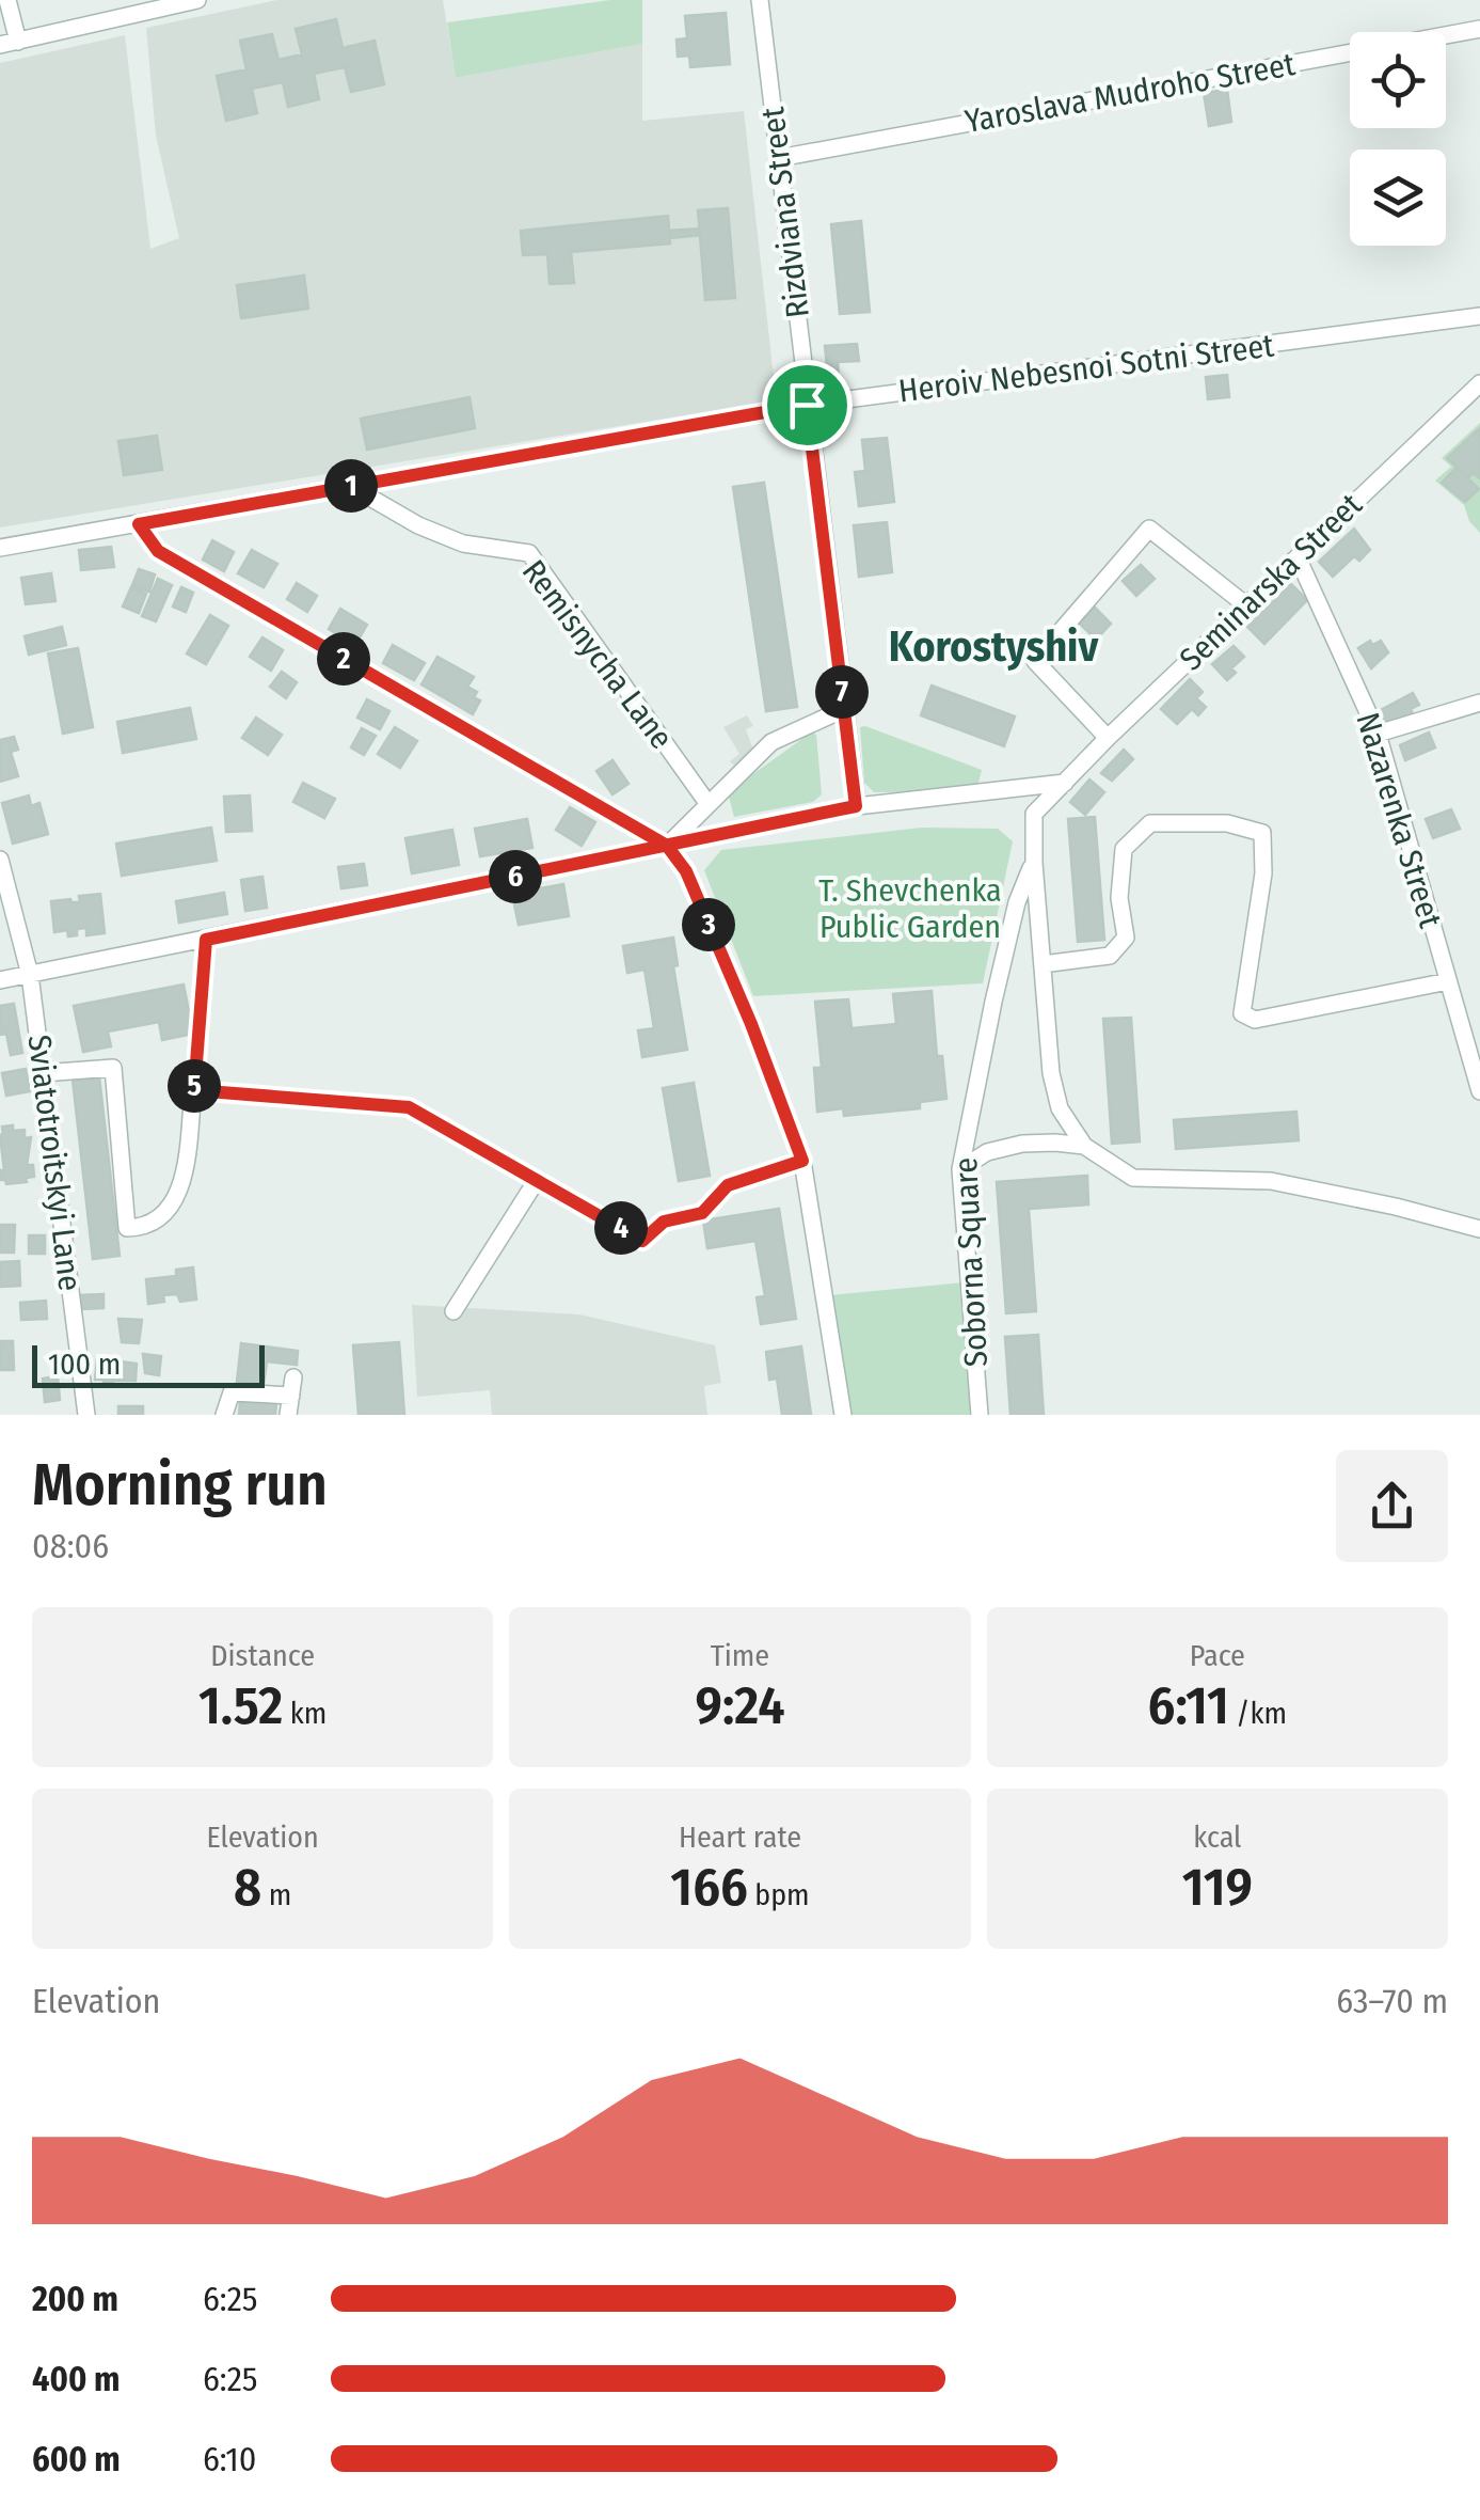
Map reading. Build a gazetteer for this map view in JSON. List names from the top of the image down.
{
  "streets": {
    "street": [
      "Yaroslava Mudroho Street",
      "Rizdviana Street",
      "Heroiv Nebesnoi Sotni Street",
      "Seminarska Street",
      "Remisnycha Lane",
      "Nazarenka Street",
      "Sviatotroitskyi Lane",
      "Soborna Square"
    ]
  },
  "crossings": [
    ["Yaroslava Mudroho Street", "Rizdviana Street"],
    ["Rizdviana Street", "Heroiv Nebesnoi Sotni Street"],
    ["Heroiv Nebesnoi Sotni Street", "Remisnycha Lane"],
    ["Seminarska Street", "Nazarenka Street"],
    ["Seminarska Street", "Soborna Square"]
  ],
  "districts": ["Korostyshiv"],
  "parks": ["T. Shevchenka Public Garden"],
  "scale_bar": "100 m",
  "page": {
    "pins": [
      "1",
      "2",
      "7",
      "6",
      "3",
      "5",
      "4"
    ],
    "scale": "100 m",
    "heading": ["Morning run", "08:06"],
    "stats": [
      ["Distance", "1.52 km"],
      ["Time", "9:24"],
      ["Pace", "6:11 /km"],
      ["Elevation", "8 m"],
      ["Heart rate", "166 bpm"],
      ["kcal", "119"]
    ],
    "chart": ["Elevation", "63–70 m"],
    "list": [
      {
        "name": "200 m",
        "note": "6:25"
      },
      {
        "name": "400 m",
        "note": "6:25"
      },
      {
        "name": "600 m",
        "note": "6:10"
      }
    ]
  }
}
